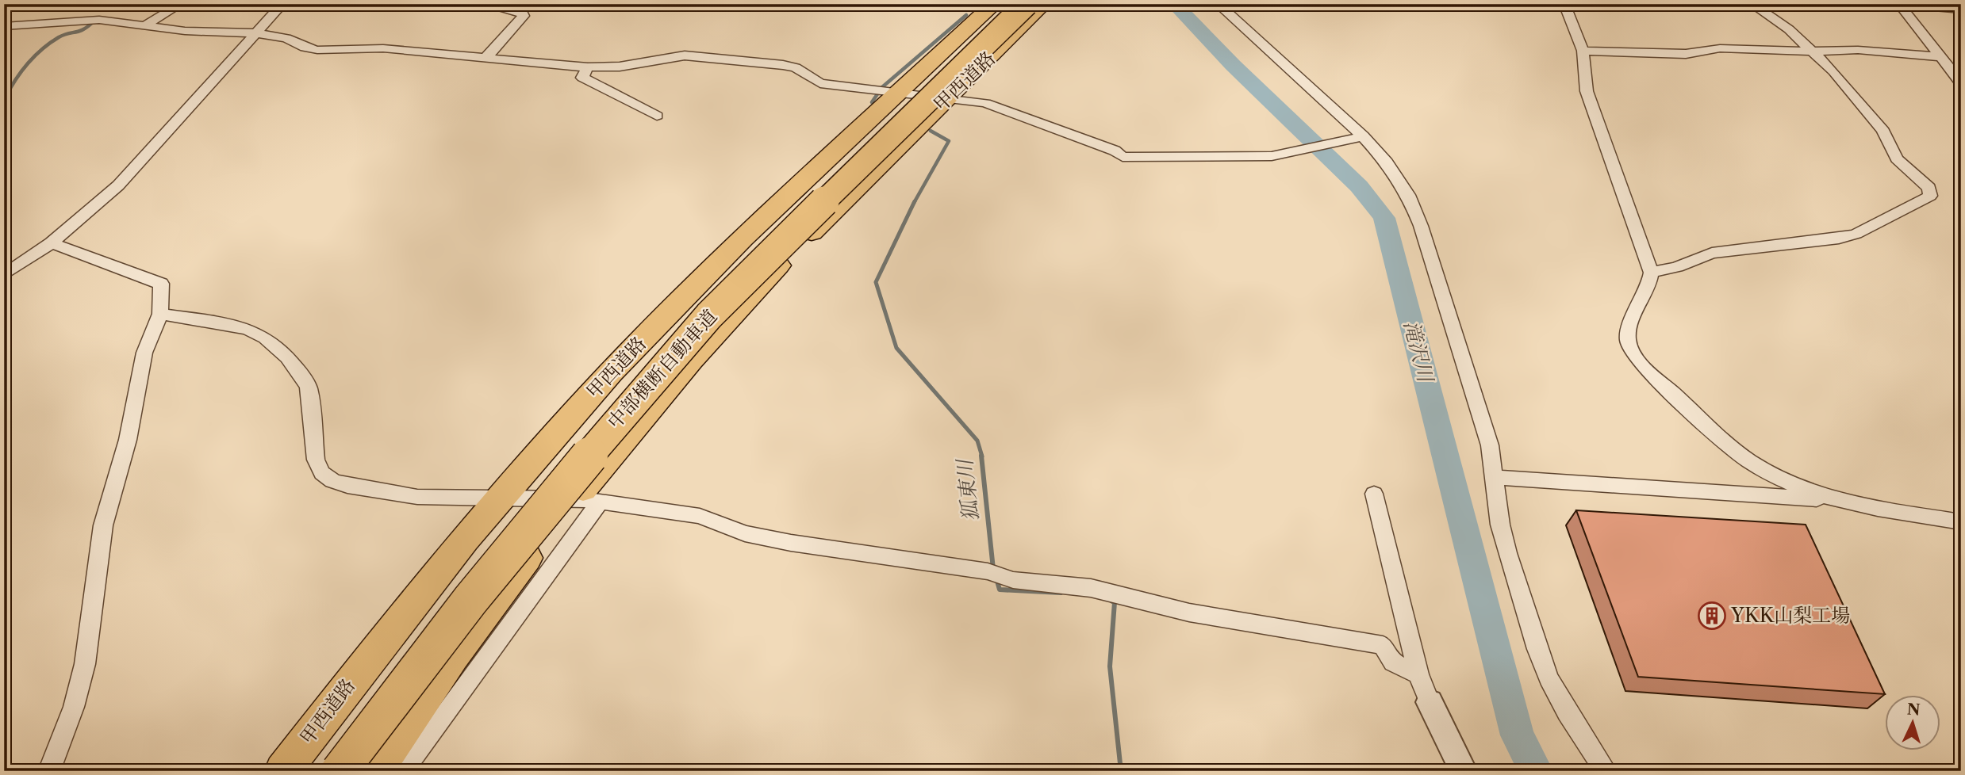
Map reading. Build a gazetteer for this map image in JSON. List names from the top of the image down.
{
  "streets": {
    "highway": ["甲西道路", "中部横断自動車道"]
  },
  "water": ["滝沢川", "狐東川"],
  "places": {
    "building": ["YKK山梨工場"]
  },
  "north": "top"
}
